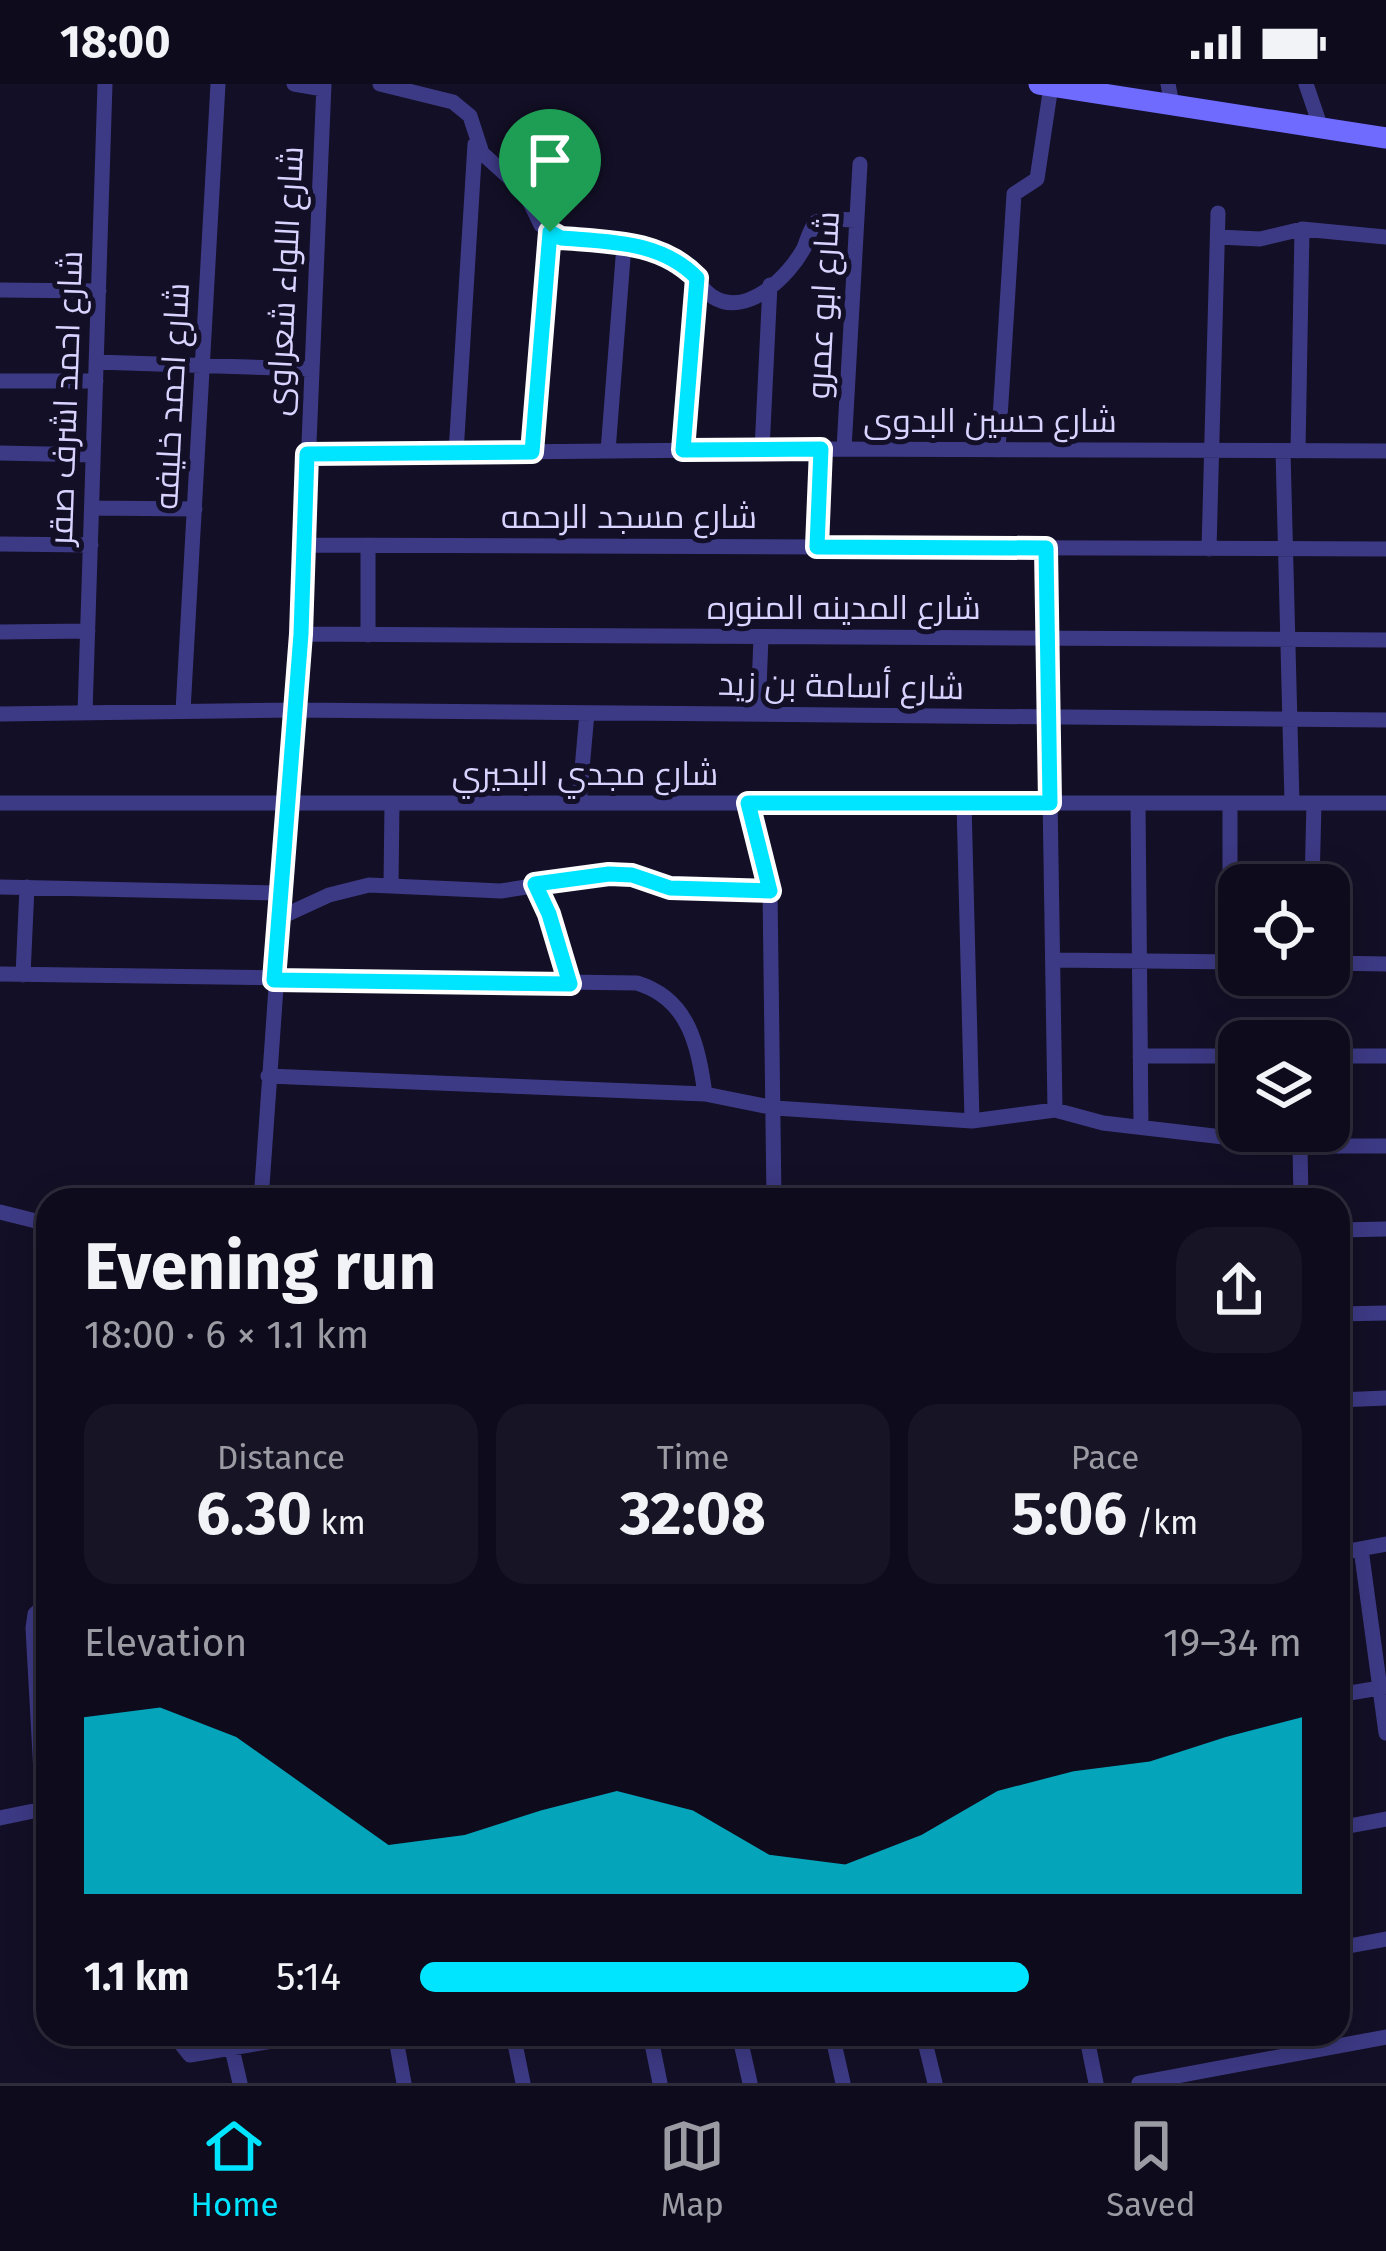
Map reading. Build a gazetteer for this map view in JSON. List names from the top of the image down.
{
  "streets": {
    "street": [
      "شارع اللواء شعراوى",
      "شارع ابو عمرو",
      "شارع احمد خليفه",
      "شارع احمد اشرف صقر",
      "شارع حسين البدوى",
      "شارع مسجد الرحمه",
      "شارع المدينه المنوره",
      "شارع أسامة بن زيد",
      "شارع مجدي البحيري"
    ]
  },
  "crossings": [
    ["شارع اللواء شعراوى", "شارع حسين البدوى"],
    ["شارع اللواء شعراوى", "شارع مسجد الرحمه"],
    ["شارع اللواء شعراوى", "شارع المدينه المنوره"],
    ["شارع اللواء شعراوى", "شارع أسامة بن زيد"],
    ["شارع اللواء شعراوى", "شارع مجدي البحيري"],
    ["شارع ابو عمرو", "شارع حسين البدوى"],
    ["شارع احمد خليفه", "شارع أسامة بن زيد"],
    ["شارع احمد اشرف صقر", "شارع أسامة بن زيد"]
  ],
  "page": {
    "status": "18:00",
    "heading": ["Evening run", "18:00 · 6 × 1.1 km"],
    "stats": [
      ["Distance", "6.30 km"],
      ["Time", "32:08"],
      ["Pace", "5:06 /km"]
    ],
    "chart": ["Elevation", "19–34 m"],
    "list": [
      {
        "name": "1.1 km",
        "note": "5:14"
      }
    ],
    "tabs": ["Home", "Map", "Saved"]
  }
}
